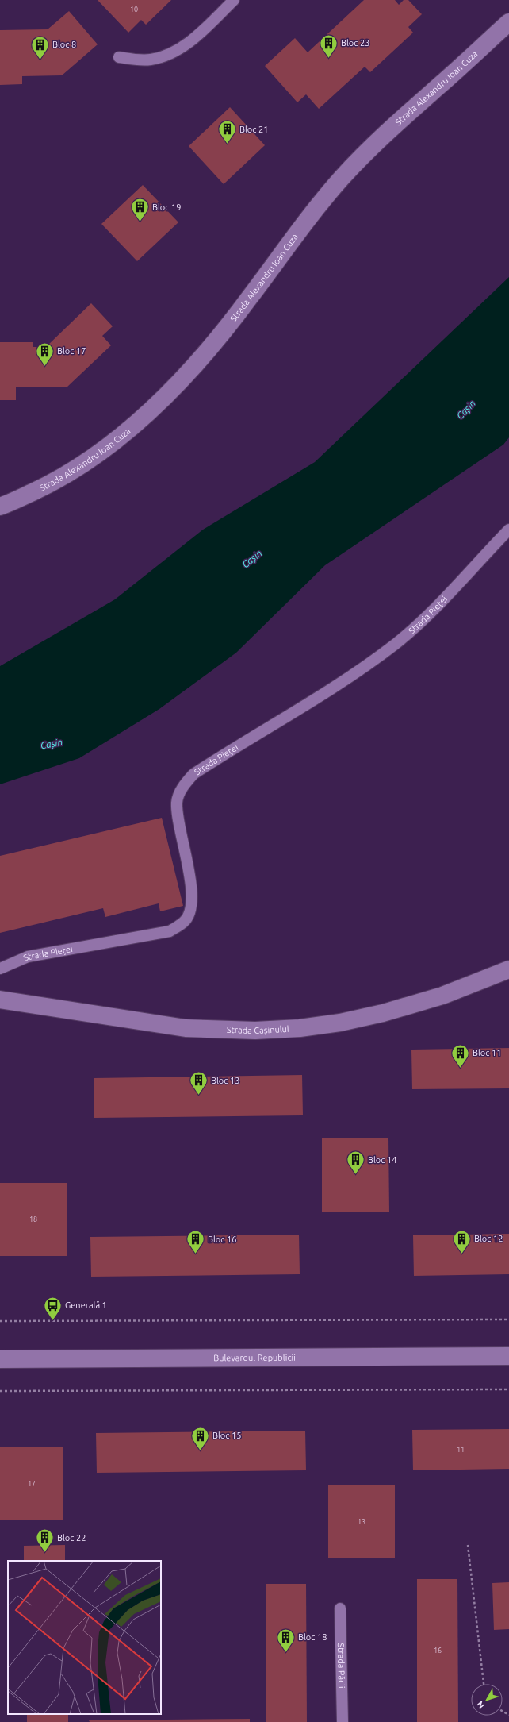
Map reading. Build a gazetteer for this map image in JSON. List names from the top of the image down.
{
  "streets": {
    "street": ["Strada Alexandru Ioan Cuza", "Strada Cașinului", "Bulevardul Republicii"],
    "lane": ["Strada Pieței", "Strada Păcii"]
  },
  "water": ["Cașin"],
  "places": {
    "building": [
      "Bloc 23",
      "Bloc 8",
      "Bloc 21",
      "Bloc 19",
      "Bloc 17",
      "Bloc 11",
      "Bloc 13",
      "Bloc 14",
      "Bloc 12",
      "Bloc 16",
      "Bloc 15",
      "Bloc 22",
      "Bloc 18"
    ],
    "bus stop": ["Generală 1"]
  },
  "house_numbers": [
    "10",
    "18",
    "11",
    "17",
    "13",
    "16"
  ],
  "north": "bottom left"
}
